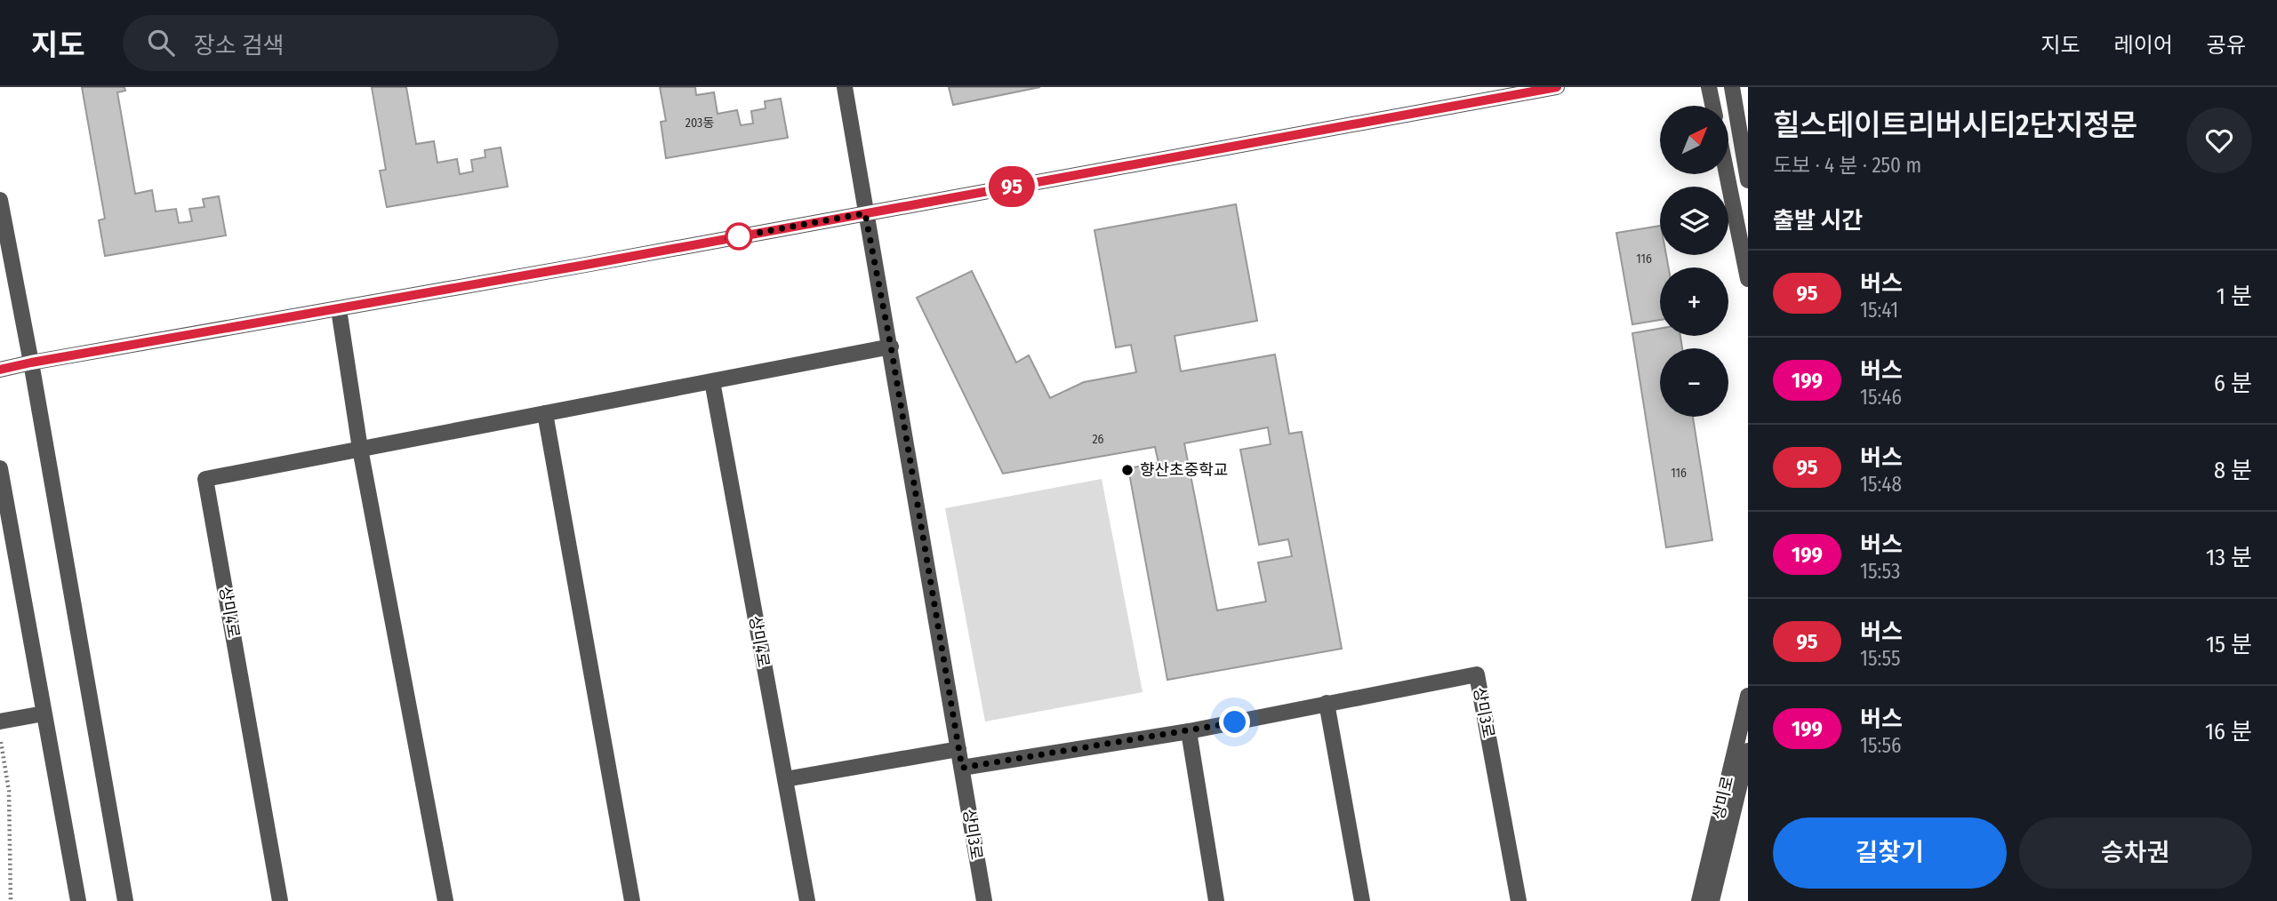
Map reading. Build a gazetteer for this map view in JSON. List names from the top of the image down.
{
  "streets": {
    "street": ["상미4로", "상미3로", "상미로"]
  },
  "crossings": [
    ["상미4로", "상미3로"]
  ],
  "places": ["향산초중학교"],
  "lines": ["bus line 95"],
  "house_numbers": [
    "203동",
    "116",
    "26",
    "116"
  ],
  "north": "top right",
  "page": {
    "header": "지도",
    "search": "장소 검색",
    "nav": ["지도", "레이어", "공유"],
    "on_map": "95",
    "heading": [
      ["힐스테이트리버시티2단지정문", "도보 · 4 분 · 250 m"],
      "출발 시간"
    ],
    "map_buttons": ["+", "−"],
    "list": [
      {
        "mark": "95",
        "name": "버스",
        "note": "15:41",
        "value": "1 분"
      },
      {
        "mark": "199",
        "name": "버스",
        "note": "15:46",
        "value": "6 분"
      },
      {
        "mark": "95",
        "name": "버스",
        "note": "15:48",
        "value": "8 분"
      },
      {
        "mark": "199",
        "name": "버스",
        "note": "15:53",
        "value": "13 분"
      },
      {
        "mark": "95",
        "name": "버스",
        "note": "15:55",
        "value": "15 분"
      },
      {
        "mark": "199",
        "name": "버스",
        "note": "15:56",
        "value": "16 분"
      }
    ],
    "buttons": ["길찾기", "승차권"]
  }
}
